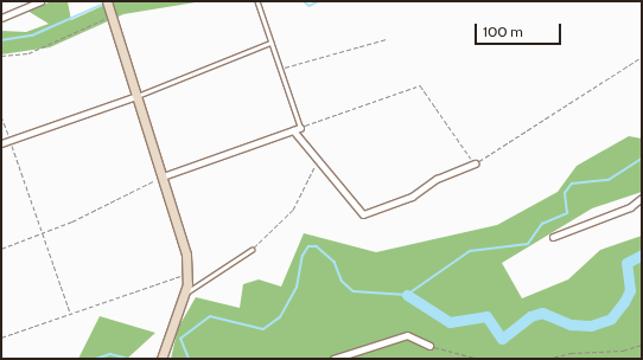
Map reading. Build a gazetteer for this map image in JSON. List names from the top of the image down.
{
  "scale_bar": "100 m"
}
